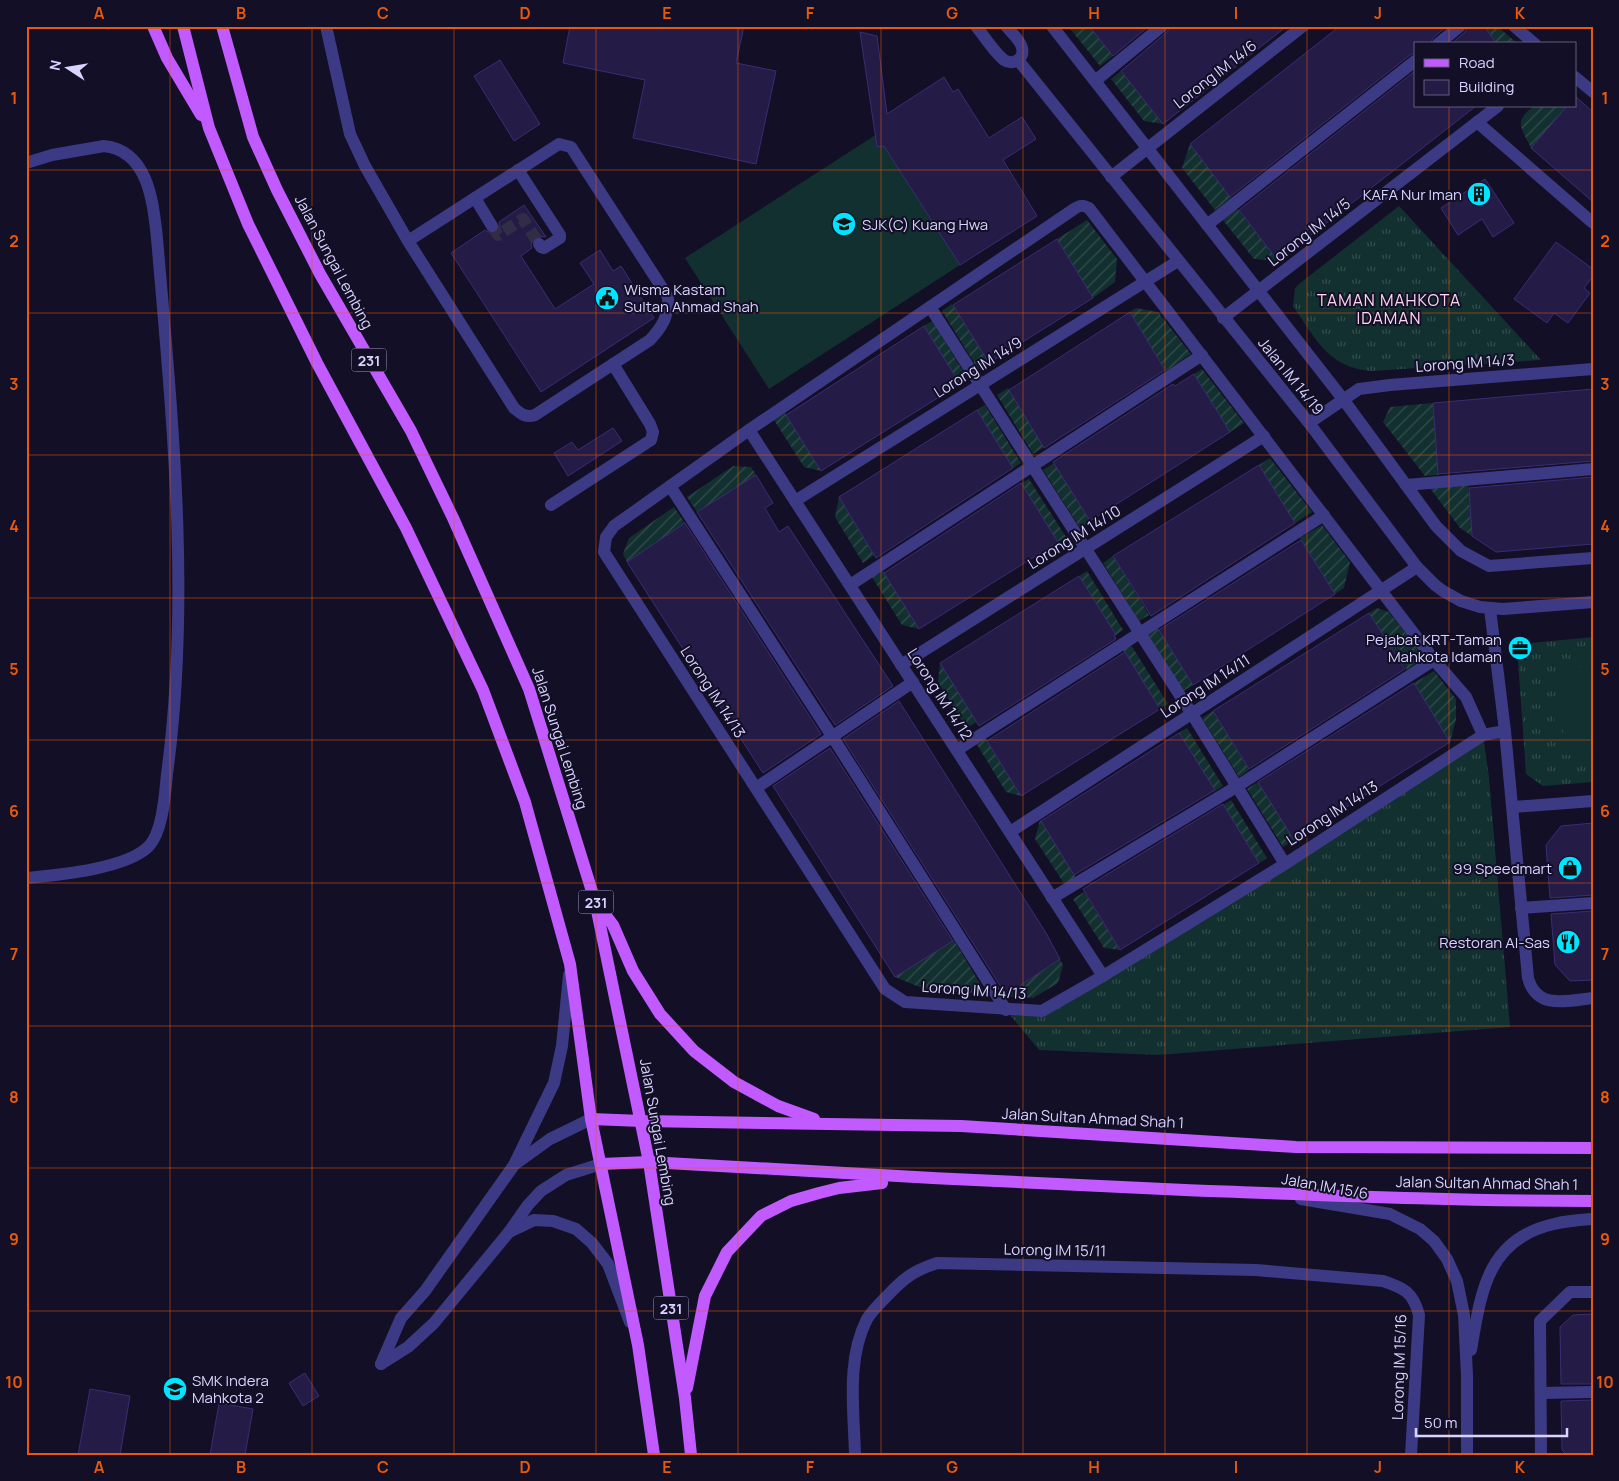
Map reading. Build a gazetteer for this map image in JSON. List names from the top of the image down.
{
  "streets": {
    "main road": ["Jalan Sungai Lembing", "231", "Jalan Sultan Ahmad Shah 1"],
    "street": [
      "Lorong IM 14/6",
      "Lorong IM 14/5",
      "Lorong IM 14/3",
      "Lorong IM 14/9",
      "Jalan IM 14/19",
      "Lorong IM 14/10",
      "Lorong IM 14/11",
      "Lorong IM 14/13",
      "Lorong IM 14/12",
      "Jalan IM 15/6",
      "Lorong IM 15/11",
      "Lorong IM 15/16"
    ]
  },
  "crossings": [
    ["Lorong IM 14/6", "Jalan IM 14/19"],
    ["Lorong IM 14/5", "Jalan IM 14/19"],
    ["Jalan Sungai Lembing", "Jalan Sultan Ahmad Shah 1"],
    ["231", "Jalan Sultan Ahmad Shah 1"],
    ["Lorong IM 14/3", "Jalan IM 14/19"],
    ["Lorong IM 14/9", "Jalan IM 14/19"],
    ["Lorong IM 14/9", "Lorong IM 14/12"],
    ["Jalan IM 14/19", "Lorong IM 14/11"],
    ["Lorong IM 14/10", "Lorong IM 14/12"],
    ["Lorong IM 14/11", "Lorong IM 14/12"],
    ["Lorong IM 14/13", "Lorong IM 14/12"],
    ["Jalan Sultan Ahmad Shah 1", "Jalan IM 15/6"],
    ["Lorong IM 15/11", "Lorong IM 15/16"]
  ],
  "districts": ["TAMAN MAHKOTA IDAMAN"],
  "places": {
    "building": ["KAFA Nur Iman"],
    "school or university": ["SJK(C) Kuang Hwa", "SMK Indera Mahkota 2"],
    "public building": ["Wisma Kastam Sultan Ahmad Shah"],
    "office": ["Pejabat KRT-Taman Mahkota Idaman"],
    "shop": ["99 Speedmart"],
    "restaurant": ["Restoran Al-Sas"]
  },
  "legend": ["Road", "Building"],
  "scale_bar": "50 m",
  "north": "left",
  "grid": {
    "columns": [
      "A",
      "B",
      "C",
      "D",
      "E",
      "F",
      "G",
      "H",
      "I",
      "J",
      "K"
    ],
    "rows": [
      "1",
      "2",
      "3",
      "4",
      "5",
      "6",
      "7",
      "8",
      "9",
      "10"
    ]
  }
}
